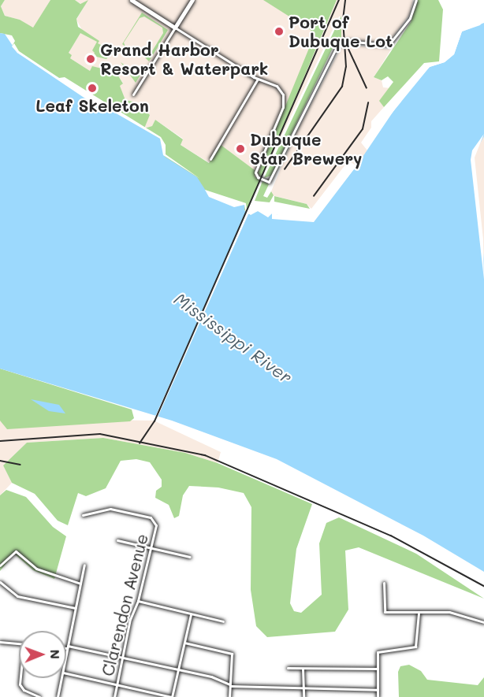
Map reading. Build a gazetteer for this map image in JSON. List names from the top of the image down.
{
  "streets": {
    "street": ["Clarendon Avenue"]
  },
  "water": ["Mississippi River"],
  "places": [
    "Port of Dubuque Lot",
    "Grand Harbor Resort & Waterpark",
    "Leaf Skeleton",
    "Dubuque Star Brewery"
  ],
  "north": "right"
}
